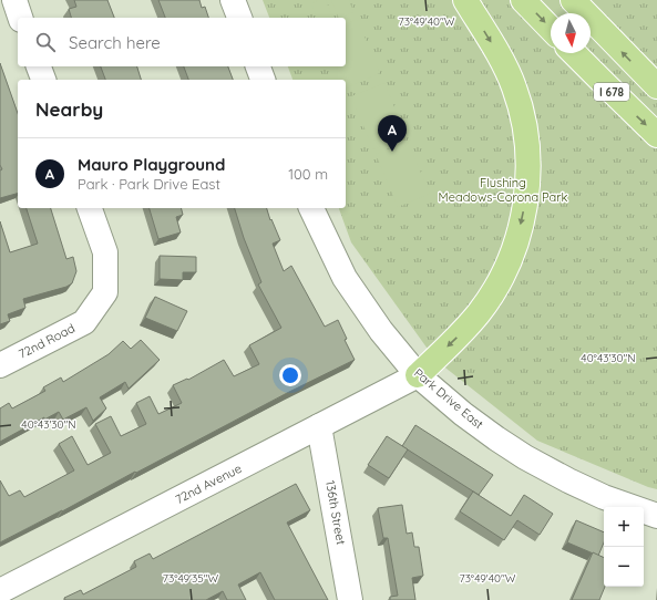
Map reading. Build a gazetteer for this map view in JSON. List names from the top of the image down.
{
  "streets": {
    "highway": ["I 678"],
    "street": [
      "72nd Road",
      "Park Drive East",
      "72nd Avenue",
      "136th Street"
    ]
  },
  "crossings": [
    ["Park Drive East", "72nd Avenue"],
    ["72nd Avenue", "136th Street"]
  ],
  "parks": ["Flushing Meadows-Corona Park"],
  "north": "bottom",
  "page": {
    "search": "Search here",
    "heading": "Nearby",
    "pins": "A",
    "list": [
      {
        "mark": "A",
        "name": "Mauro Playground",
        "note": "Park · Park Drive East",
        "value": "100 m"
      }
    ],
    "map_buttons": ["+", "−"]
  },
  "coordinates": ["73°49'40\"W", "40°43'30\"N", "73°49'35\"W"]
}
